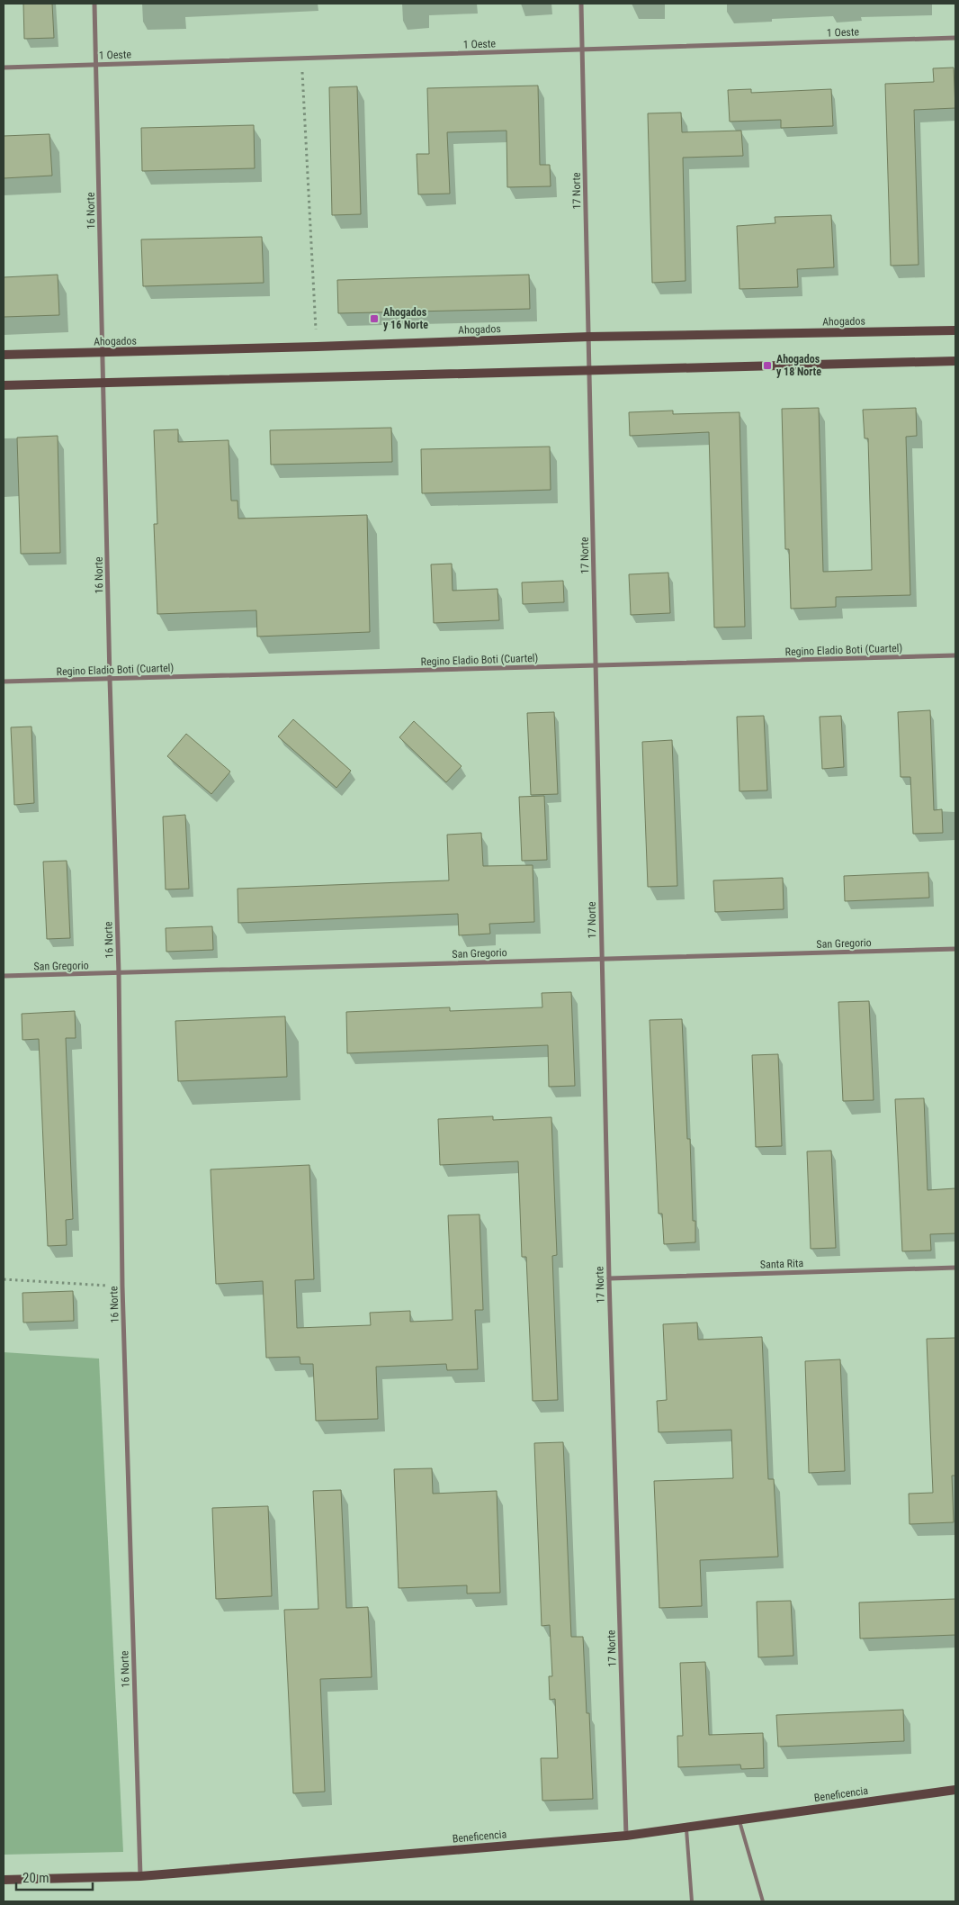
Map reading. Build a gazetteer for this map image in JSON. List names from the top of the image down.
{
  "streets": {
    "main road": ["Ahogados", "Beneficencia"],
    "street": [
      "1 Oeste",
      "17 Norte",
      "16 Norte",
      "Regino Eladio Boti (Cuartel)",
      "San Gregorio",
      "Santa Rita"
    ]
  },
  "crossings": [
    ["1 Oeste", "17 Norte"],
    ["1 Oeste", "16 Norte"],
    ["17 Norte", "Ahogados"],
    ["17 Norte", "Regino Eladio Boti (Cuartel)"],
    ["17 Norte", "San Gregorio"],
    ["17 Norte", "Santa Rita"],
    ["17 Norte", "Beneficencia"],
    ["16 Norte", "Ahogados"],
    ["16 Norte", "Regino Eladio Boti (Cuartel)"],
    ["16 Norte", "San Gregorio"],
    ["16 Norte", "Beneficencia"]
  ],
  "places": {
    "transit": ["Ahogados y 16 Norte", "Ahogados y 18 Norte"]
  },
  "scale_bar": "20 m"
}
